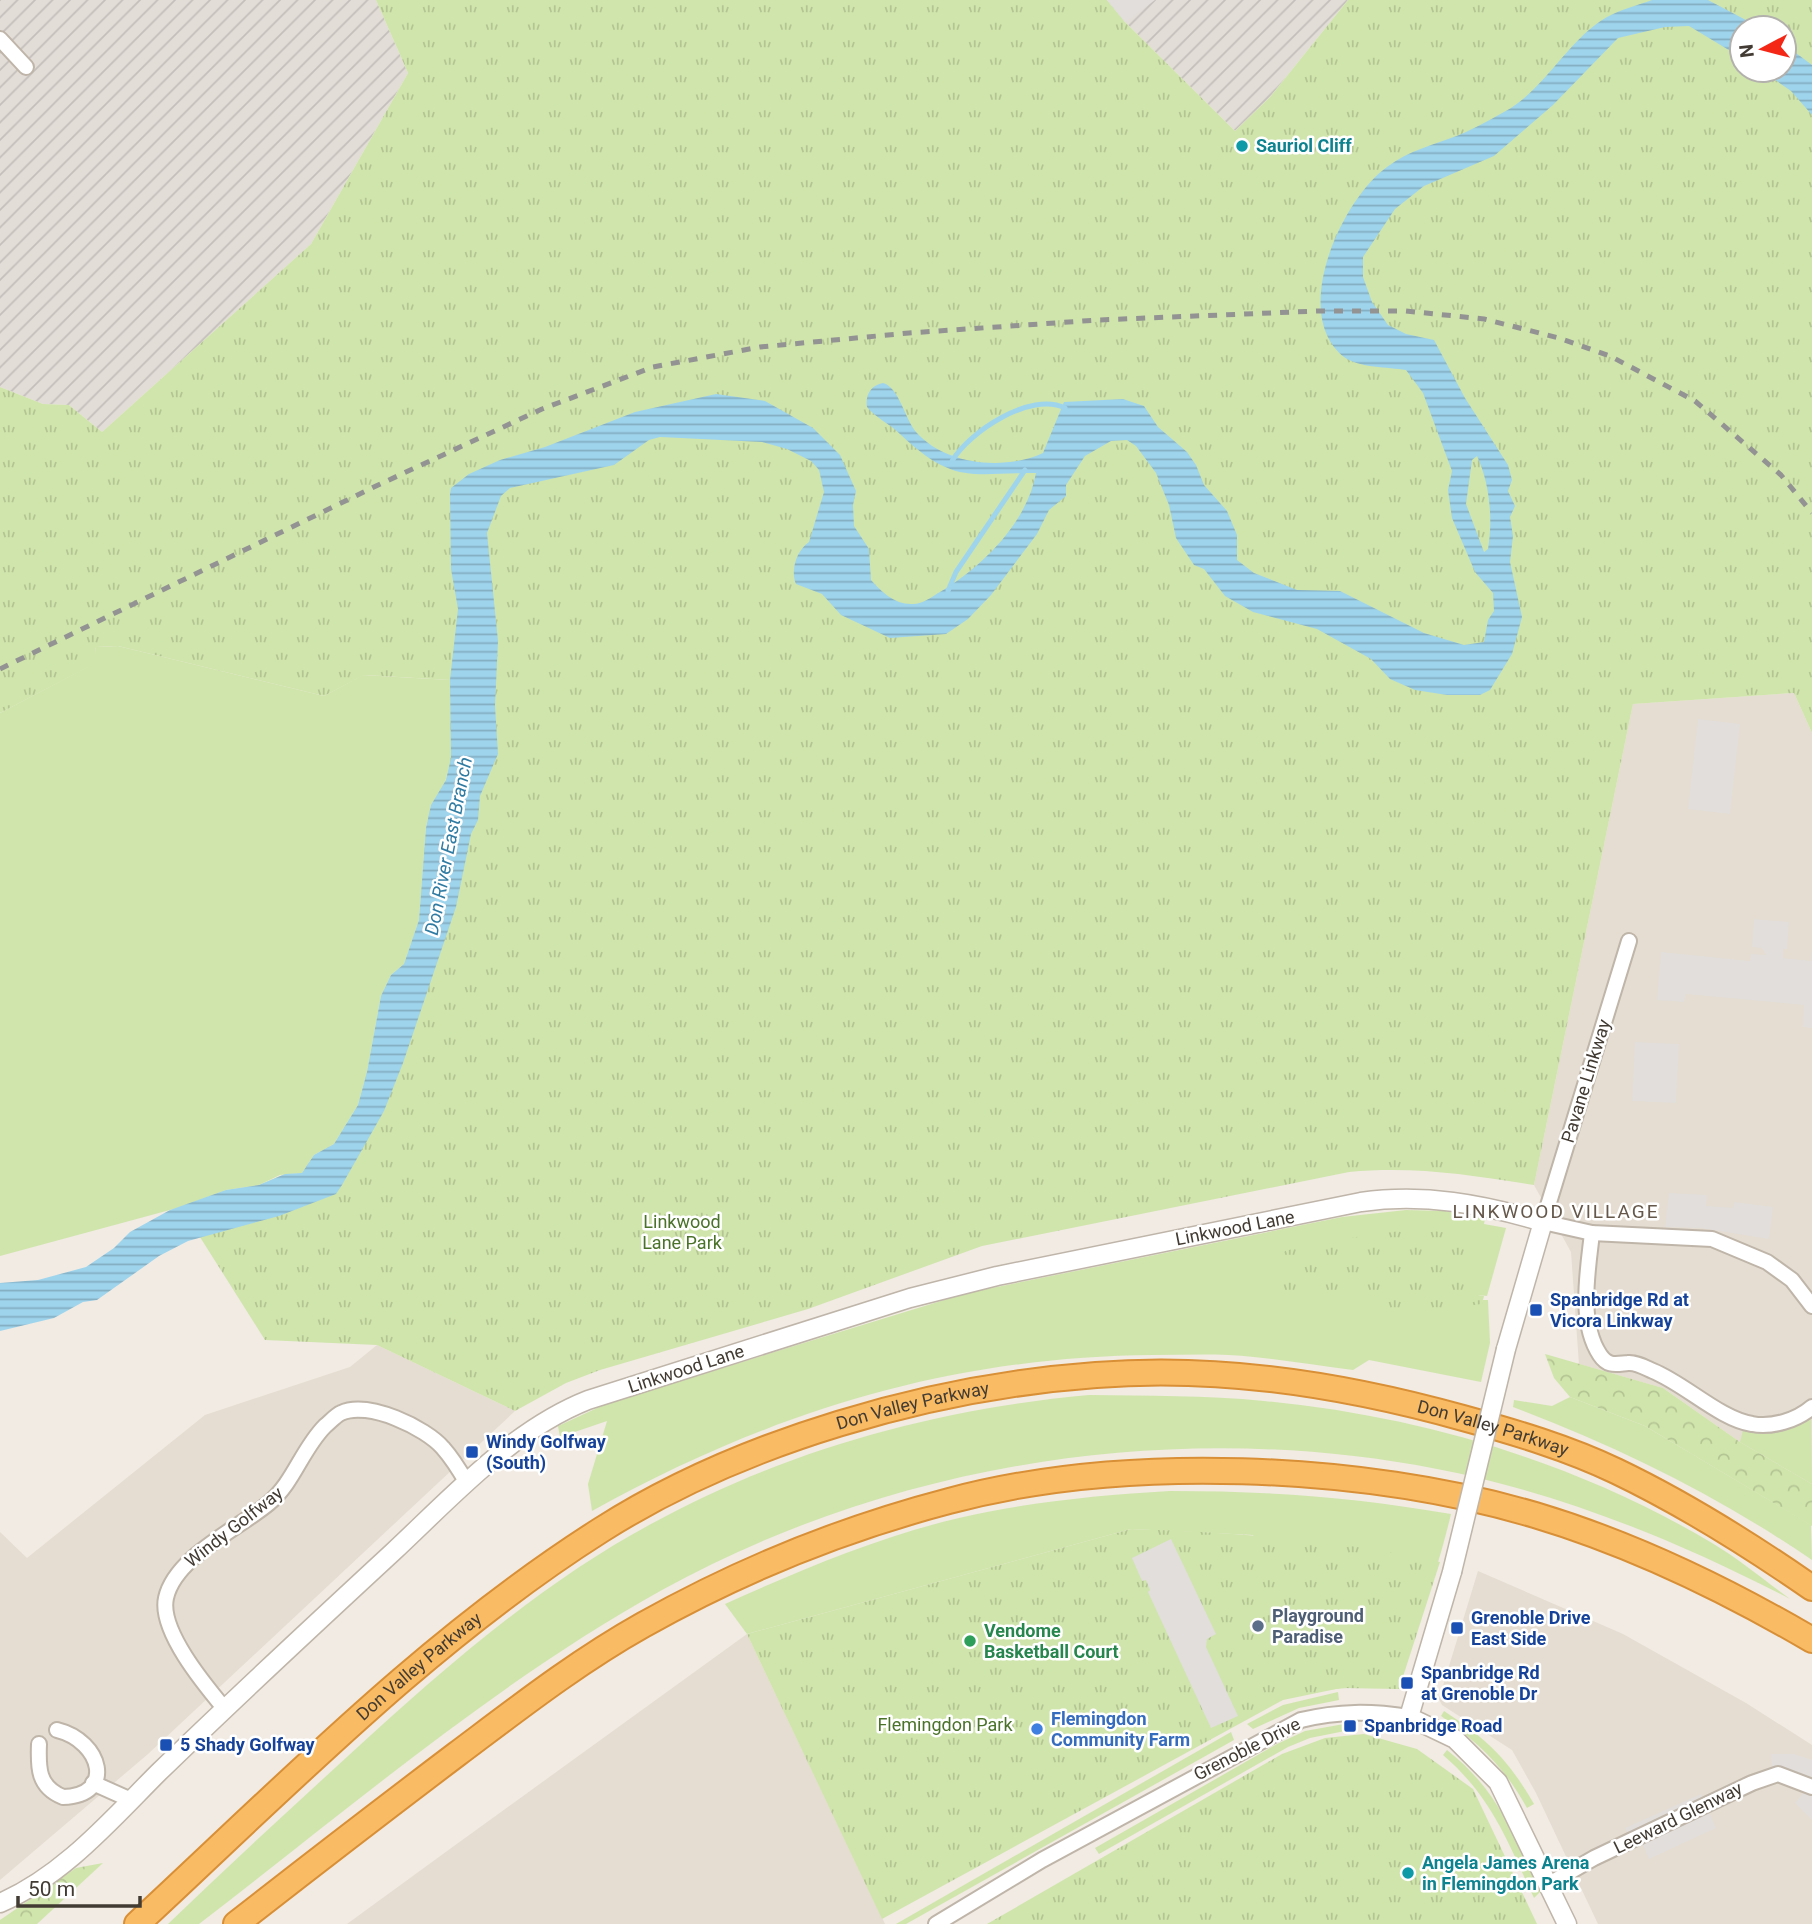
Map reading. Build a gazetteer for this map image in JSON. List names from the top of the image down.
{
  "streets": {
    "highway": ["Don Valley Parkway"],
    "street": [
      "Pavane Linkway",
      "Linkwood Lane",
      "Windy Golfway",
      "Grenoble Drive",
      "Leeward Glenway"
    ]
  },
  "crossings": [
    ["Pavane Linkway", "Linkwood Lane"],
    ["Linkwood Lane", "Windy Golfway"],
    ["Grenoble Drive", "Leeward Glenway"]
  ],
  "districts": ["LINKWOOD VILLAGE"],
  "water": ["Don River East Branch"],
  "parks": ["Linkwood Lane Park", "Flemingdon Park"],
  "places": {
    "other": [
      "Sauriol Cliff",
      "Playground Paradise",
      "Vendome Basketball Court",
      "Flemingdon Community Farm",
      "Angela James Arena in Flemingdon Park"
    ],
    "transit": [
      "Spanbridge Rd at Vicora Linkway",
      "Windy Golfway (South)",
      "Grenoble Drive East Side",
      "Spanbridge Rd at Grenoble Dr",
      "Spanbridge Road",
      "5 Shady Golfway"
    ]
  },
  "scale_bar": "50 m",
  "north": "left"
}
